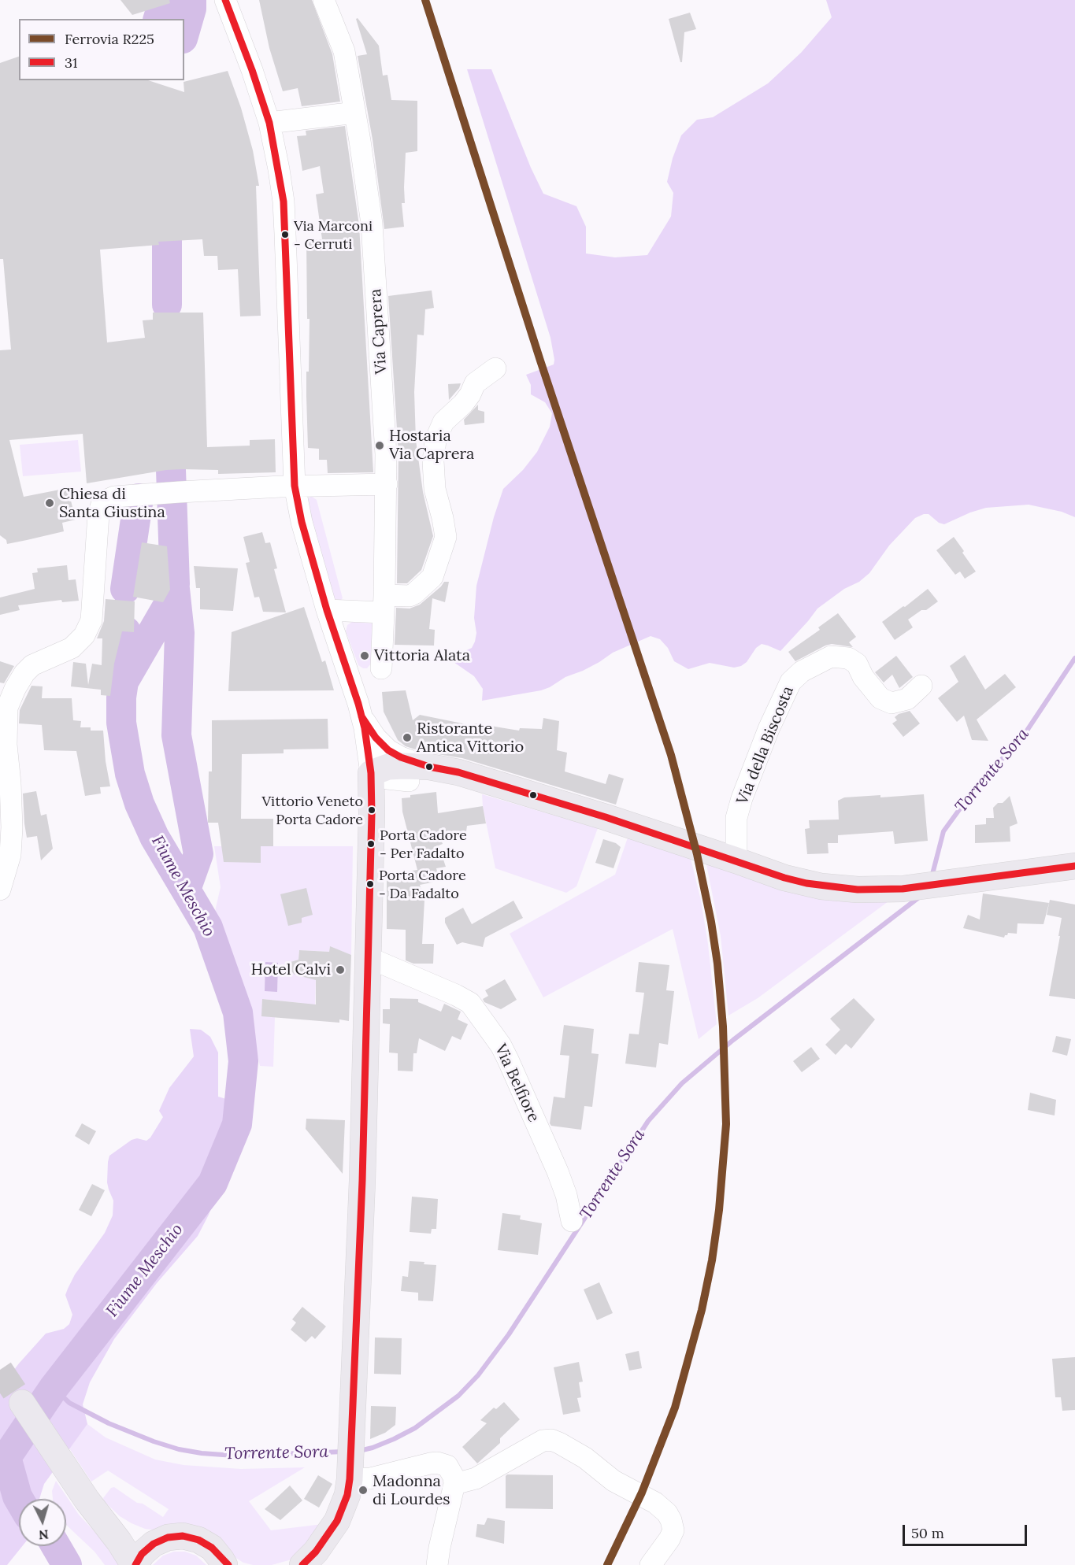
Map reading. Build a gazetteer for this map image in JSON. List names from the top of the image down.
{
  "streets": {
    "street": ["Via Caprera", "Via della Biscosta", "Via Belfiore"]
  },
  "water": ["Torrente Sora", "Fiume Meschio"],
  "places": [
    "Via Marconi - Cerruti",
    "Hostaria Via Caprera",
    "Chiesa di Santa Giustina",
    "Vittoria Alata",
    "Ristorante Antica Vittorio",
    "Vittorio Veneto Porta Cadore",
    "Porta Cadore - Per Fadalto",
    "Porta Cadore - Da Fadalto",
    "Hotel Calvi",
    "Madonna di Lourdes"
  ],
  "lines": ["rail line R225", "transit line 31"],
  "legend": ["Ferrovia R225", "31"],
  "scale_bar": "50 m",
  "north": "bottom"
}
